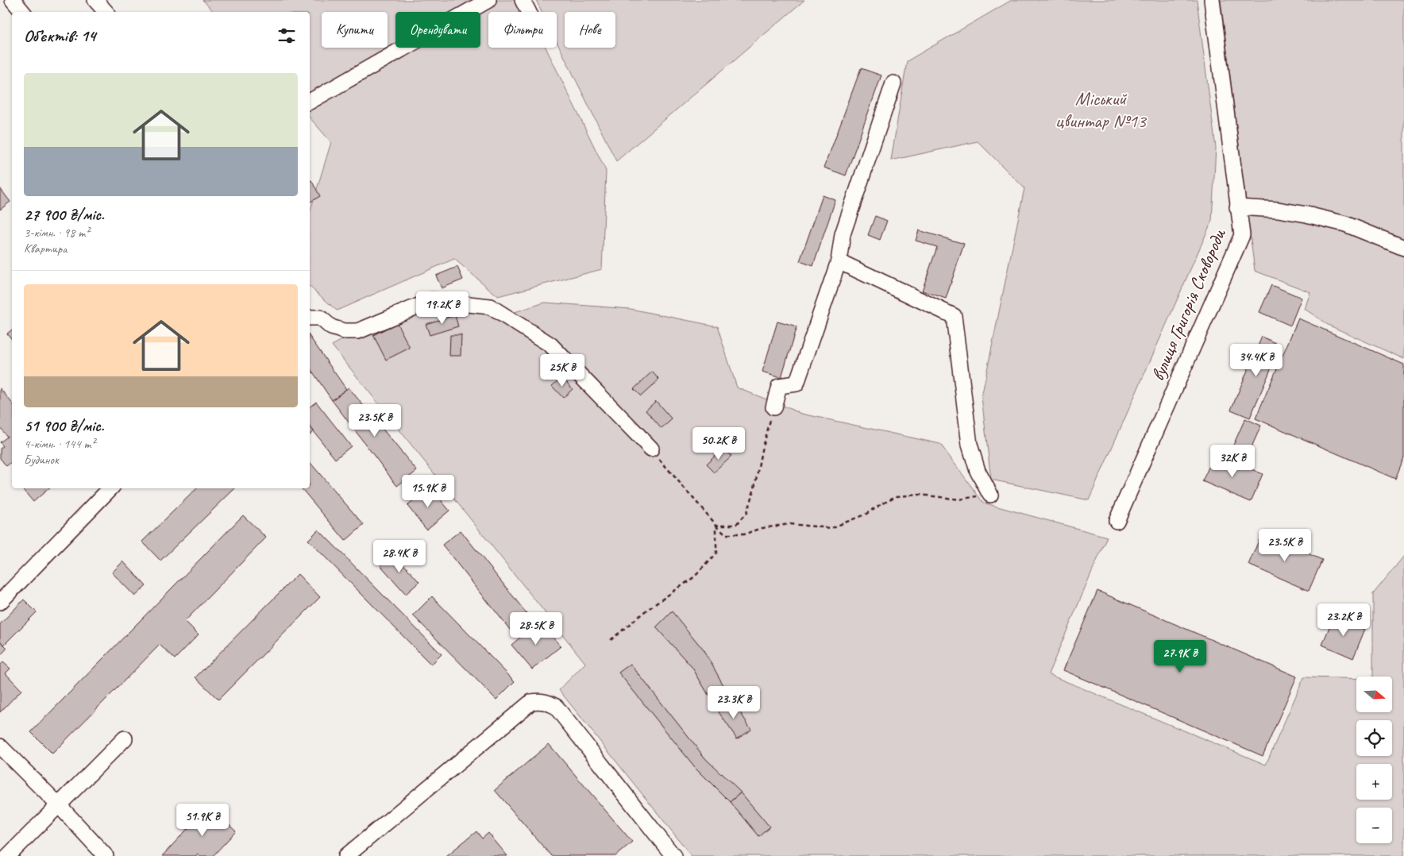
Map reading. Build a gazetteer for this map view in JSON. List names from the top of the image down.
{
  "streets": {
    "street": ["вулиця Григорія Сковороди"]
  },
  "parks": ["Міський цвинтар №13"],
  "north": "right",
  "page": {
    "chip": [
      "Купити",
      "Орендувати",
      "Фільтри",
      "Нове"
    ],
    "heading": "Об’єктів: 14",
    "list": [
      {
        "name": "27 900 ₴/міс.",
        "note": "3-кімн. · 98 m² · Квартира"
      },
      {
        "name": "51 900 ₴/міс.",
        "note": "4-кімн. · 144 m² · Будинок"
      }
    ],
    "price": [
      "19.2K ₴",
      "34.4K ₴",
      "25K ₴",
      "23.5K ₴",
      "50.2K ₴",
      "32K ₴",
      "15.9K ₴",
      "23.5K ₴",
      "28.4K ₴",
      "23.2K ₴",
      "28.5K ₴",
      "27.9K ₴",
      "23.3K ₴",
      "51.9K ₴"
    ],
    "map_buttons": ["+", "−"]
  }
}
